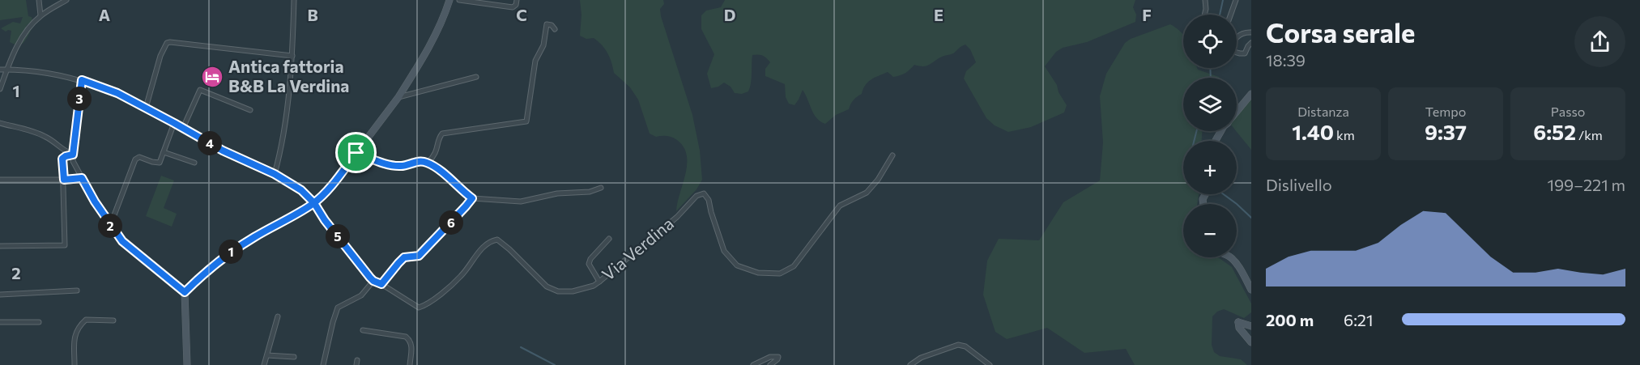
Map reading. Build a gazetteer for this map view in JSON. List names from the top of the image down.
{
  "streets": {
    "street": ["Via Verdina"]
  },
  "places": {
    "hotel": ["Antica fattoria B&B La Verdina"]
  },
  "page": {
    "heading": ["Corsa serale", "18:39"],
    "map_buttons": ["+", "−"],
    "stats": [
      ["Distanza", "1.40 km"],
      ["Tempo", "9:37"],
      ["Passo", "6:52 /km"]
    ],
    "pins": [
      "3",
      "4",
      "6",
      "2",
      "5",
      "1"
    ],
    "chart": ["Dislivello", "199–221 m"],
    "list": [
      {
        "name": "200 m",
        "note": "6:21"
      }
    ]
  },
  "grid": {
    "columns": [
      "A",
      "B",
      "C",
      "D",
      "E",
      "F"
    ],
    "rows": ["1", "2"]
  }
}
